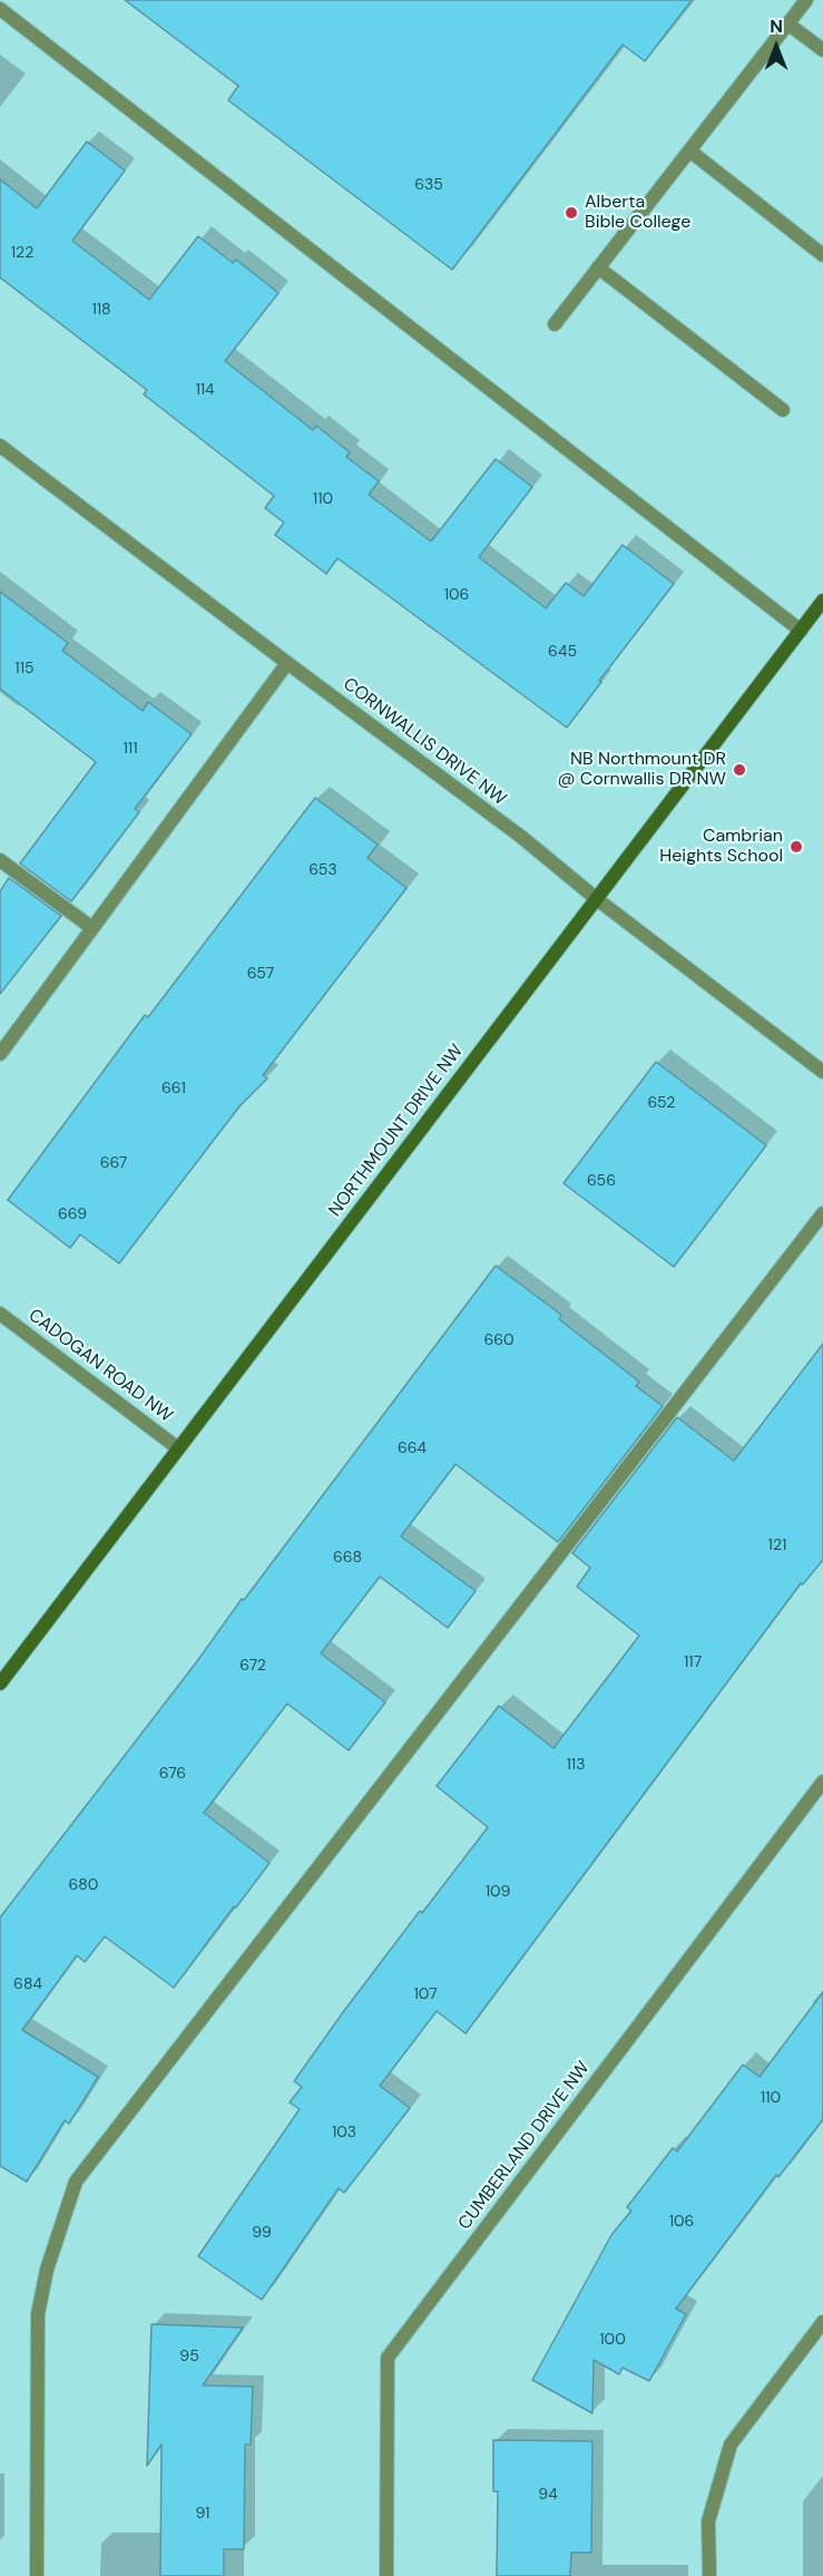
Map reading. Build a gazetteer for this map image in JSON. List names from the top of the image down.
{
  "streets": {
    "street": [
      "CORNWALLIS DRIVE NW",
      "NORTHMOUNT DRIVE NW",
      "CADOGAN ROAD NW",
      "CUMBERLAND DRIVE NW"
    ]
  },
  "crossings": [
    ["CORNWALLIS DRIVE NW", "NORTHMOUNT DRIVE NW"],
    ["NORTHMOUNT DRIVE NW", "CADOGAN ROAD NW"]
  ],
  "places": ["Alberta Bible College", "NB Northmount DR @ Cornwallis DR NW", "Cambrian Heights School"],
  "house_numbers": [
    "635",
    "122",
    "118",
    "114",
    "110",
    "106",
    "645",
    "115",
    "111",
    "653",
    "657",
    "661",
    "652",
    "667",
    "656",
    "669",
    "660",
    "664",
    "121",
    "668",
    "117",
    "672",
    "113",
    "676",
    "680",
    "109",
    "684",
    "107",
    "110",
    "103",
    "106",
    "99",
    "100",
    "95",
    "94",
    "91"
  ],
  "north": "top"
}
